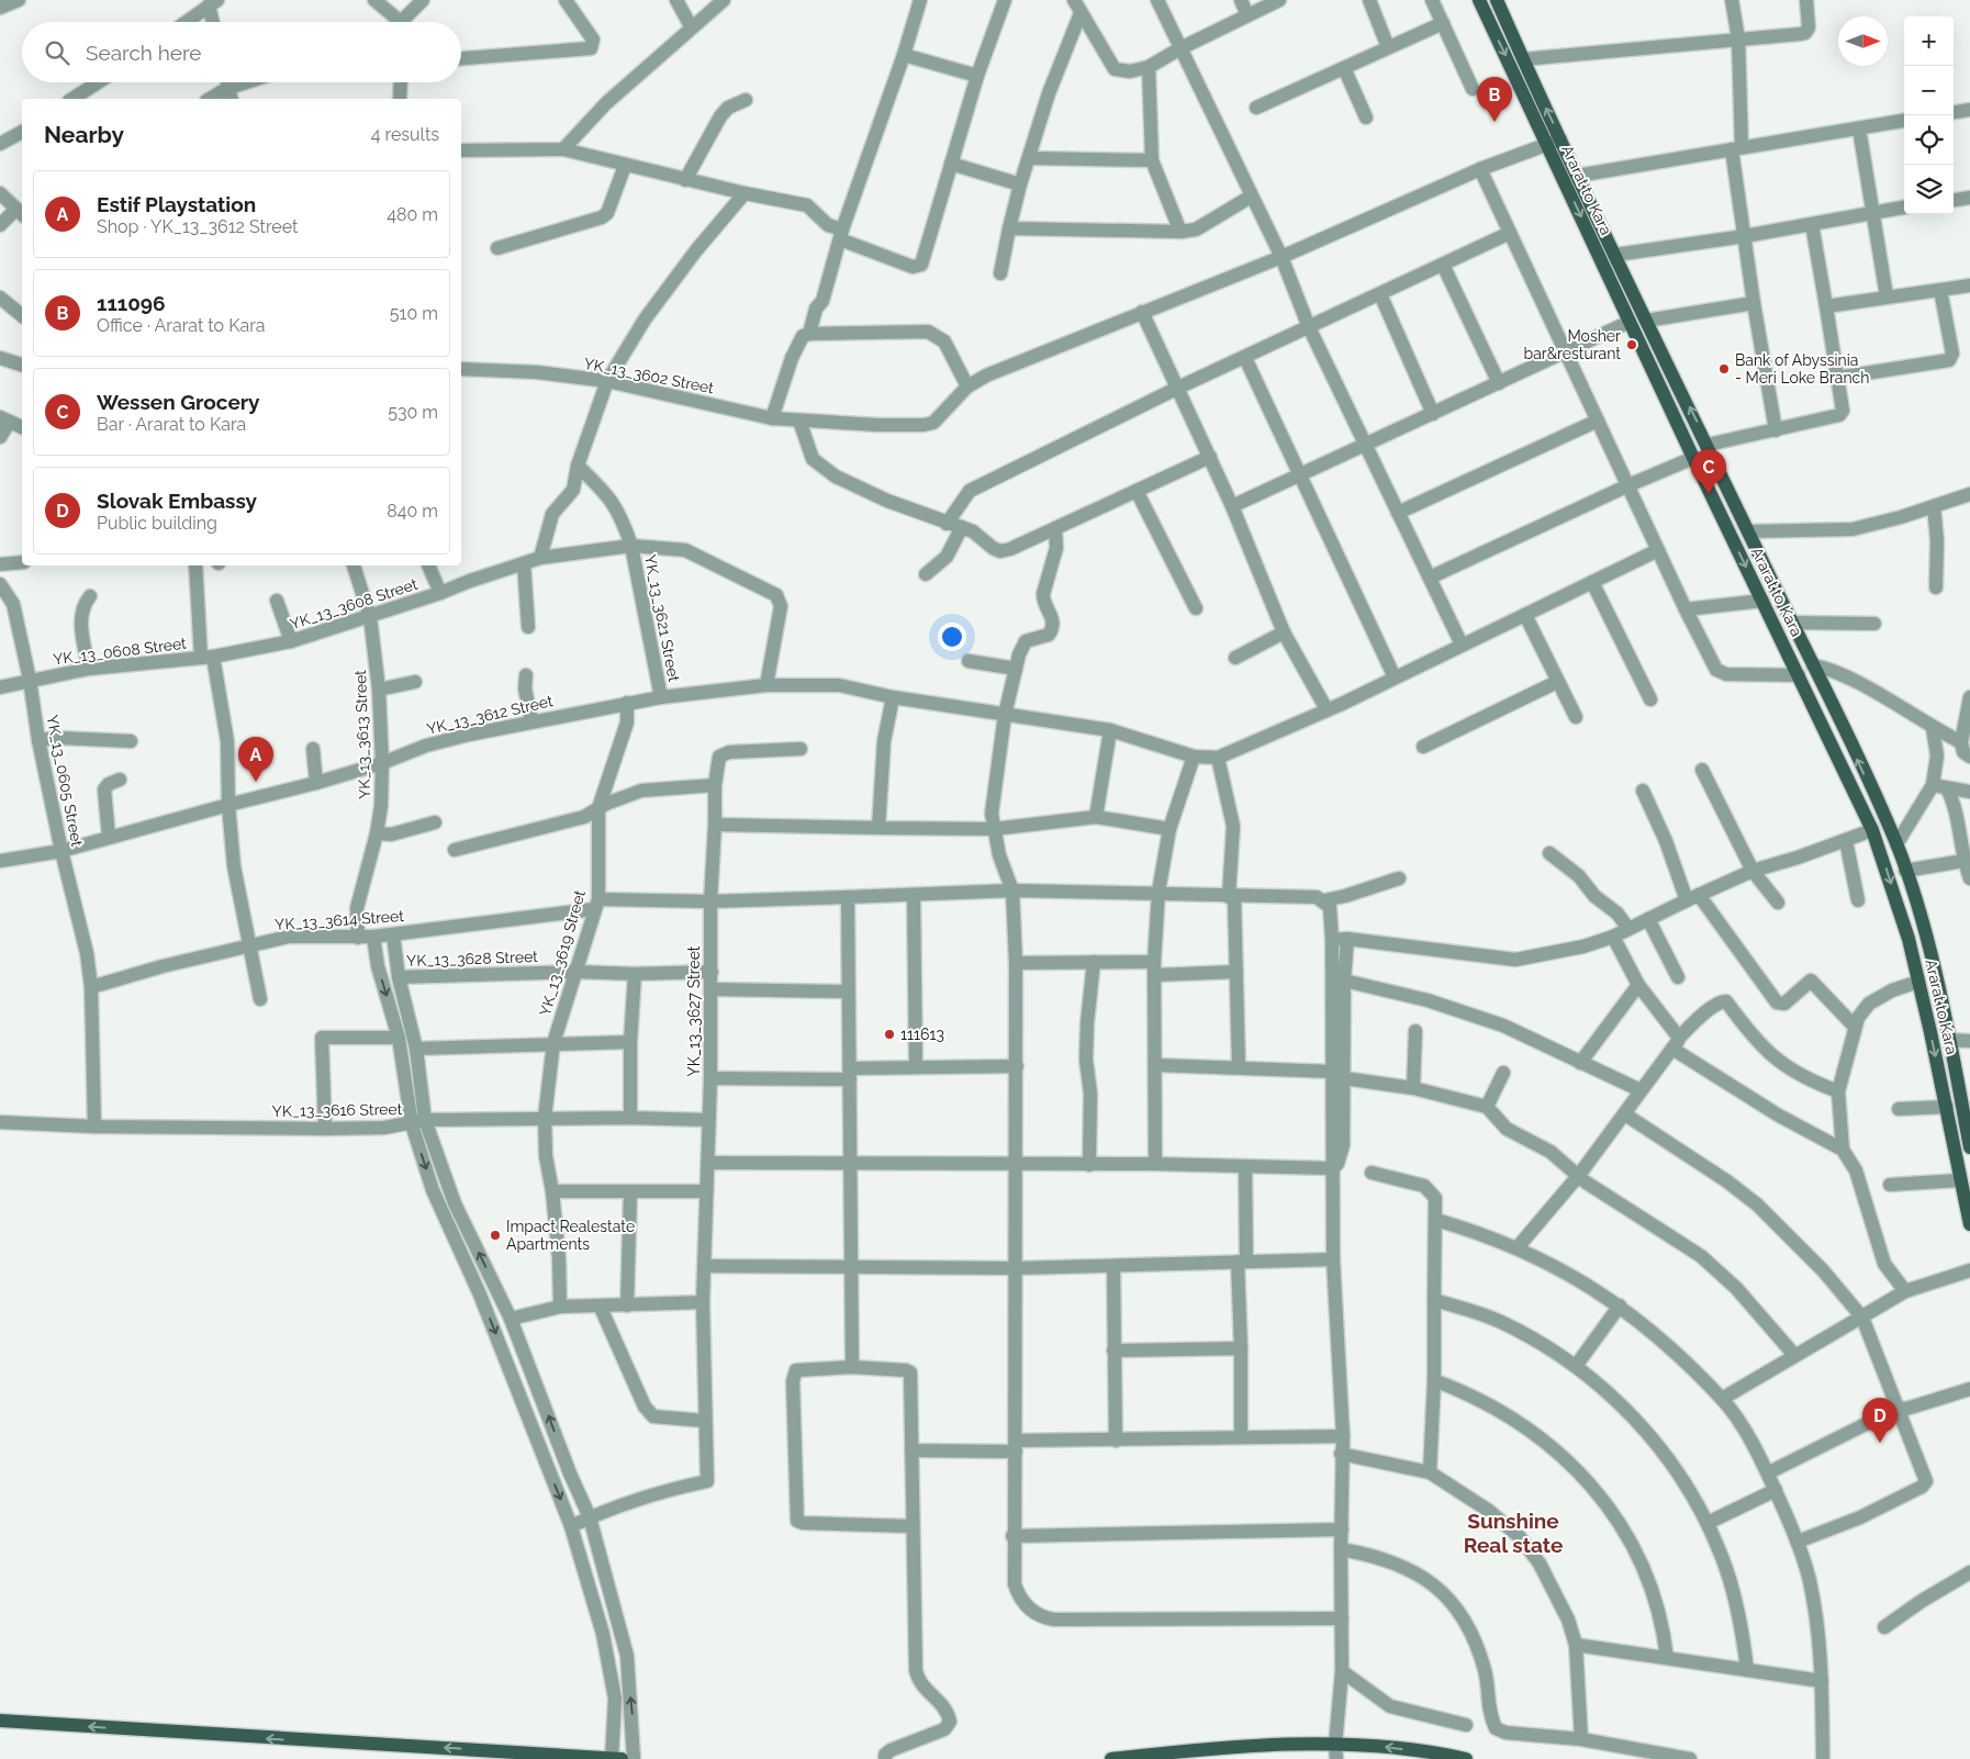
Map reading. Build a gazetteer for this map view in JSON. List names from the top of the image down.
{
  "streets": {
    "main road": ["Ararat to Kara"],
    "street": [
      "YK_13_3602 Street",
      "YK_13_3608 Street",
      "YK_13_3621 Street",
      "YK_13_0608 Street",
      "YK_13_3612 Street",
      "YK_13_3613 Street",
      "YK_13_0605 Street",
      "YK_13_3614 Street",
      "YK_13_3619 Street",
      "YK_13_3628 Street",
      "YK_13_3627 Street",
      "YK_13_3616 Street"
    ]
  },
  "crossings": [
    ["Ararat to Kara", "YK_13_3602 Street"],
    ["YK_13_3608 Street", "YK_13_3621 Street"],
    ["YK_13_3608 Street", "YK_13_0608 Street"],
    ["YK_13_3608 Street", "YK_13_3612 Street"],
    ["YK_13_3608 Street", "YK_13_3613 Street"],
    ["YK_13_3621 Street", "YK_13_3612 Street"],
    ["YK_13_0608 Street", "YK_13_0605 Street"],
    ["YK_13_3612 Street", "YK_13_3613 Street"],
    ["YK_13_3612 Street", "YK_13_0605 Street"],
    ["YK_13_3612 Street", "YK_13_3619 Street"],
    ["YK_13_3613 Street", "YK_13_3614 Street"],
    ["YK_13_0605 Street", "YK_13_3614 Street"],
    ["YK_13_0605 Street", "YK_13_3616 Street"],
    ["YK_13_3614 Street", "YK_13_3619 Street"],
    ["YK_13_3614 Street", "YK_13_3627 Street"],
    ["YK_13_3619 Street", "YK_13_3628 Street"],
    ["YK_13_3619 Street", "YK_13_3616 Street"],
    ["YK_13_3628 Street", "YK_13_3627 Street"],
    ["YK_13_3627 Street", "YK_13_3616 Street"]
  ],
  "districts": ["Sunshine Real state"],
  "places": [
    "Mosher bar&resturant",
    "Bank of Abyssinia - Meri Loke Branch",
    "111613",
    "Impact Realestate Apartments"
  ],
  "north": "right",
  "page": {
    "map_buttons": ["+", "−"],
    "search": "Search here",
    "pins": [
      "B",
      "C",
      "A",
      "D"
    ],
    "heading": ["Nearby", "4 results"],
    "list": [
      {
        "mark": "A",
        "name": "Estif Playstation",
        "note": "Shop · YK_13_3612 Street",
        "value": "480 m"
      },
      {
        "mark": "B",
        "name": "111096",
        "note": "Office · Ararat to Kara",
        "value": "510 m"
      },
      {
        "mark": "C",
        "name": "Wessen Grocery",
        "note": "Bar · Ararat to Kara",
        "value": "530 m"
      },
      {
        "mark": "D",
        "name": "Slovak Embassy",
        "note": "Public building",
        "value": "840 m"
      }
    ]
  }
}
